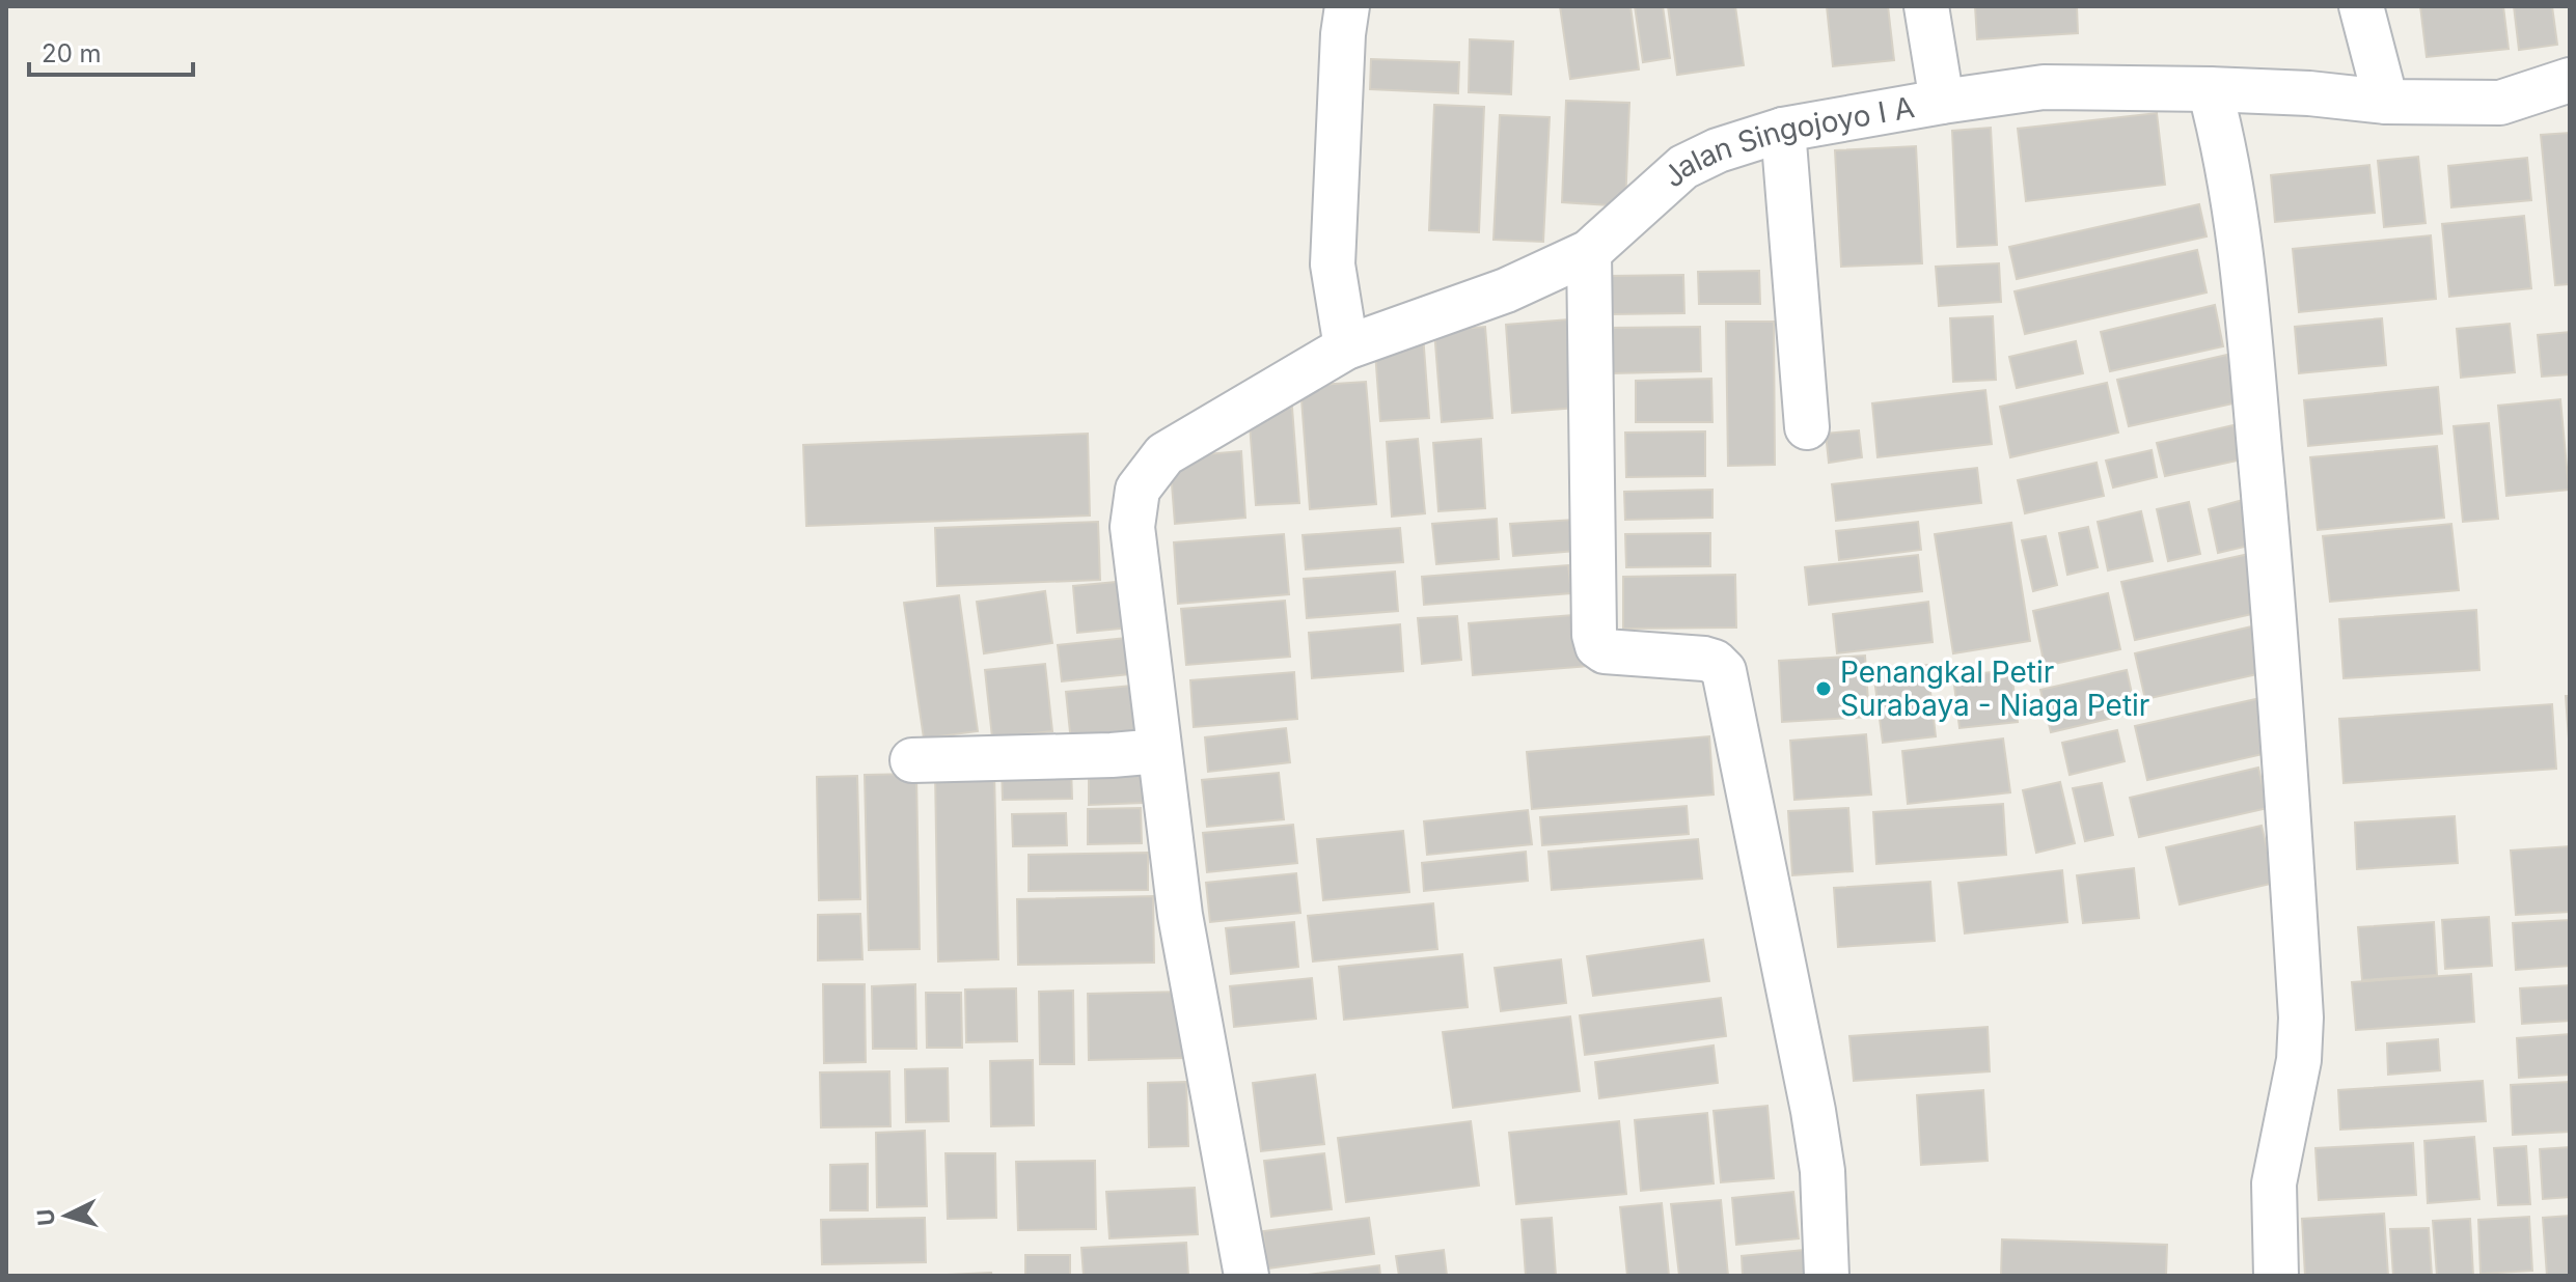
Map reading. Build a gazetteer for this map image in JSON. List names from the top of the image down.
{
  "streets": {
    "street": ["Jalan Singojoyo I A"]
  },
  "places": ["Penangkal Petir Surabaya - Niaga Petir"],
  "scale_bar": "20 m",
  "north": "left"
}
